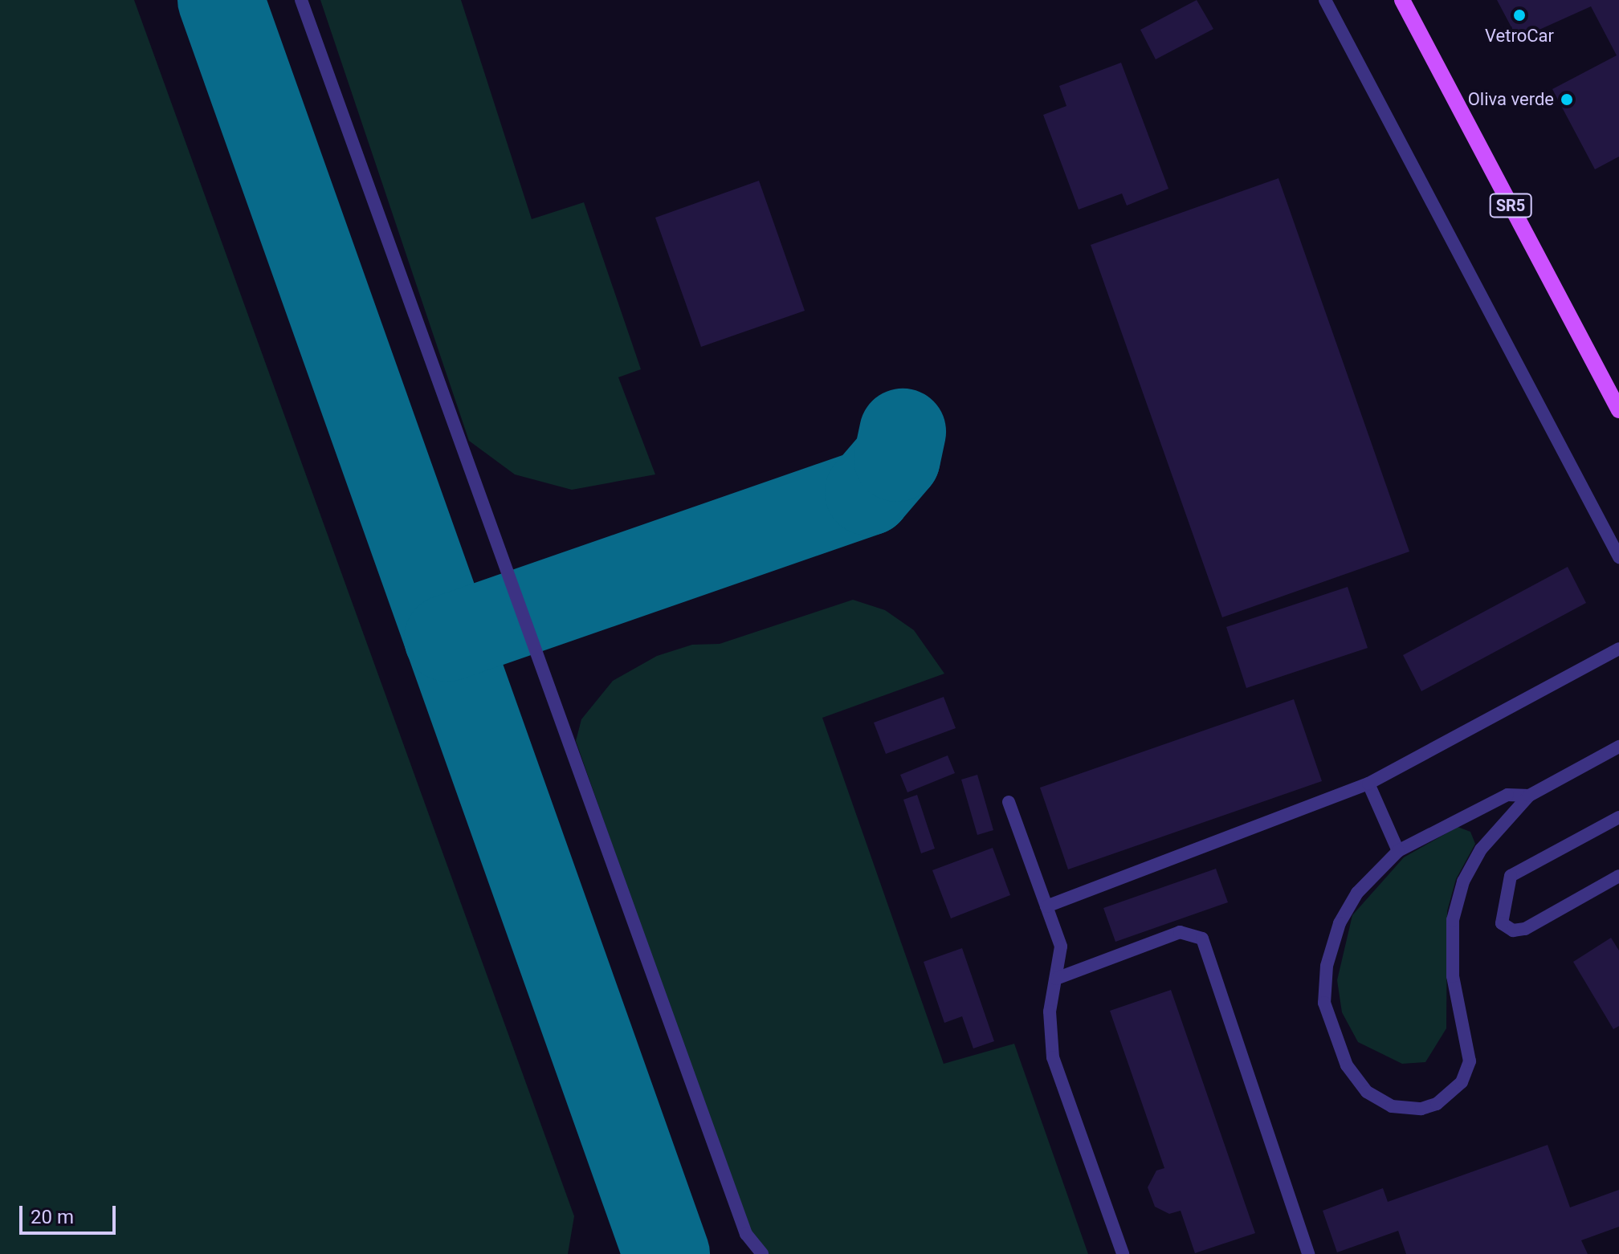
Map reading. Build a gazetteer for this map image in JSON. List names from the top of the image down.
{
  "streets": {
    "main road": ["SR5"]
  },
  "places": ["VetroCar", "Oliva verde"],
  "scale_bar": "20 m"
}
